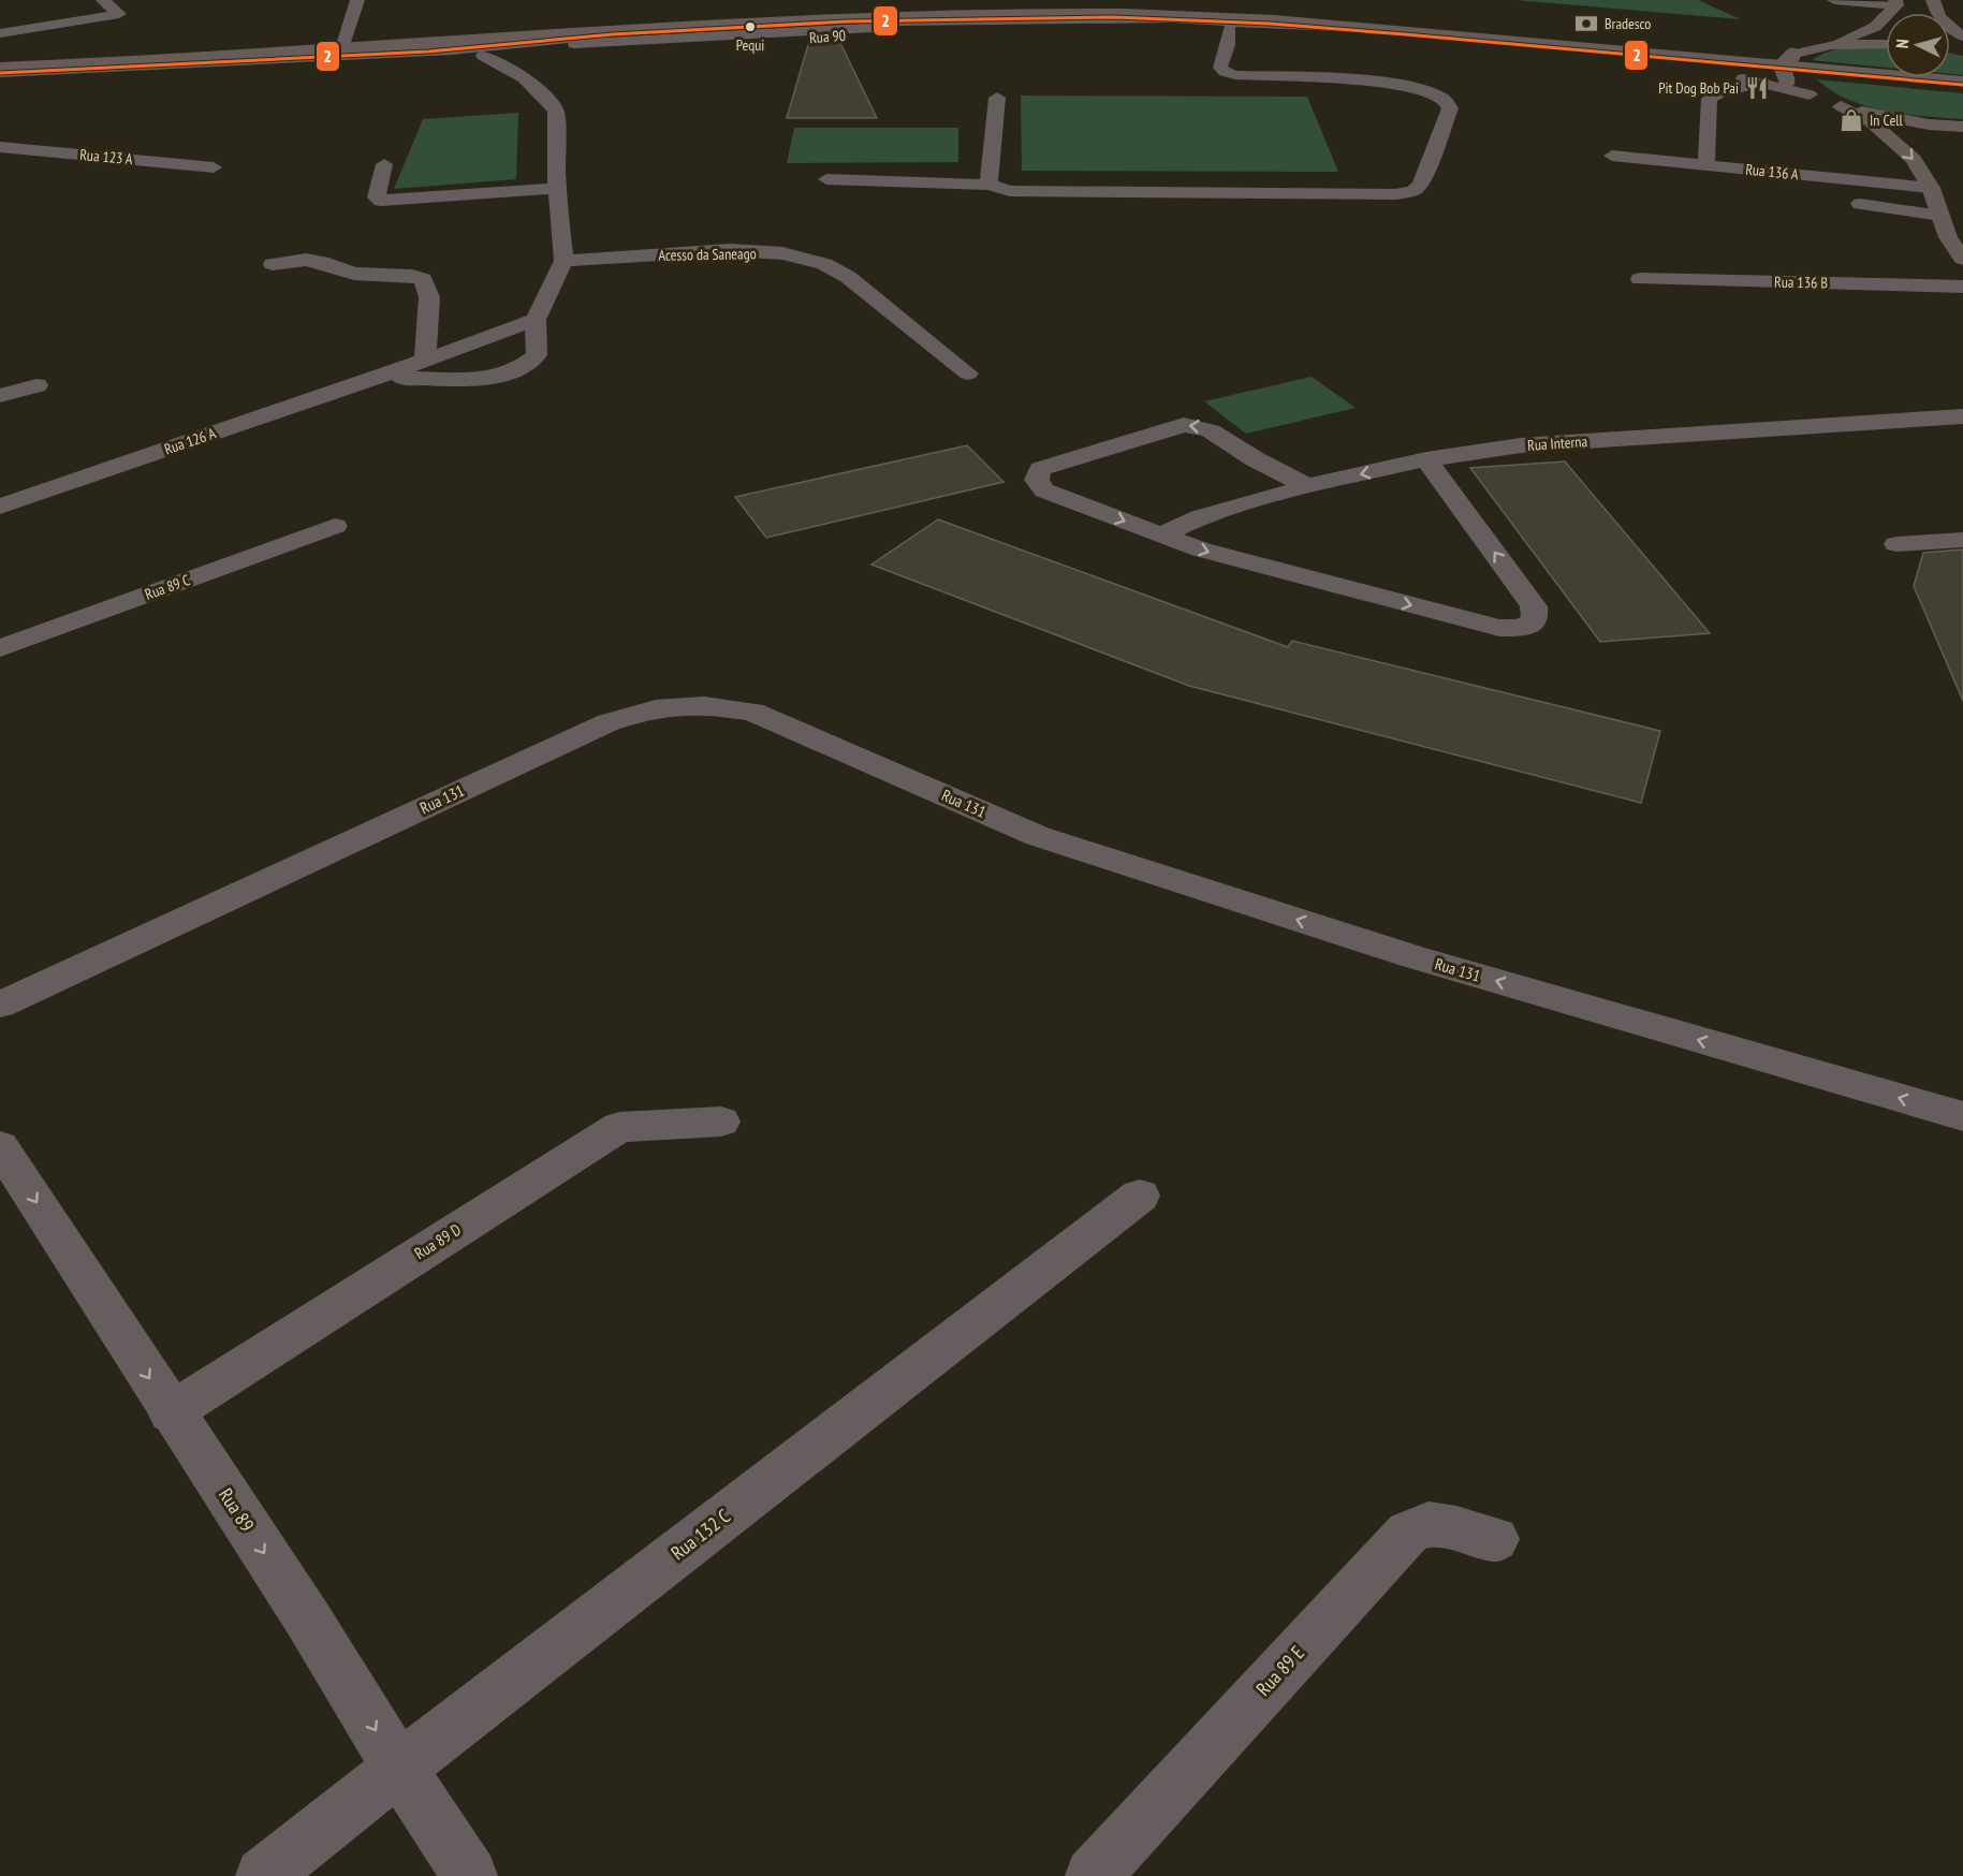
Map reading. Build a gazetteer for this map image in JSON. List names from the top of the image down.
{
  "streets": {
    "main road": ["Rua 90"],
    "street": [
      "Rua 123 A",
      "Rua 136 A",
      "Acesso da Saneago",
      "Rua 136 B",
      "Rua 126 A",
      "Rua Interna",
      "Rua 89 C",
      "Rua 131",
      "Rua 89 D",
      "Rua 89",
      "Rua 132 C",
      "Rua 89 E"
    ]
  },
  "crossings": [
    ["Rua 89 D", "Rua 89"],
    ["Rua 89", "Rua 132 C"]
  ],
  "one_way": ["Rua 131", "Rua 89"],
  "places": {
    "bank": ["Bradesco"],
    "other": ["Pequi"],
    "restaurant": ["Pit Dog Bob Pai"],
    "shop": ["In Cell"]
  },
  "lines": ["transit line 2"],
  "north": "left"
}
